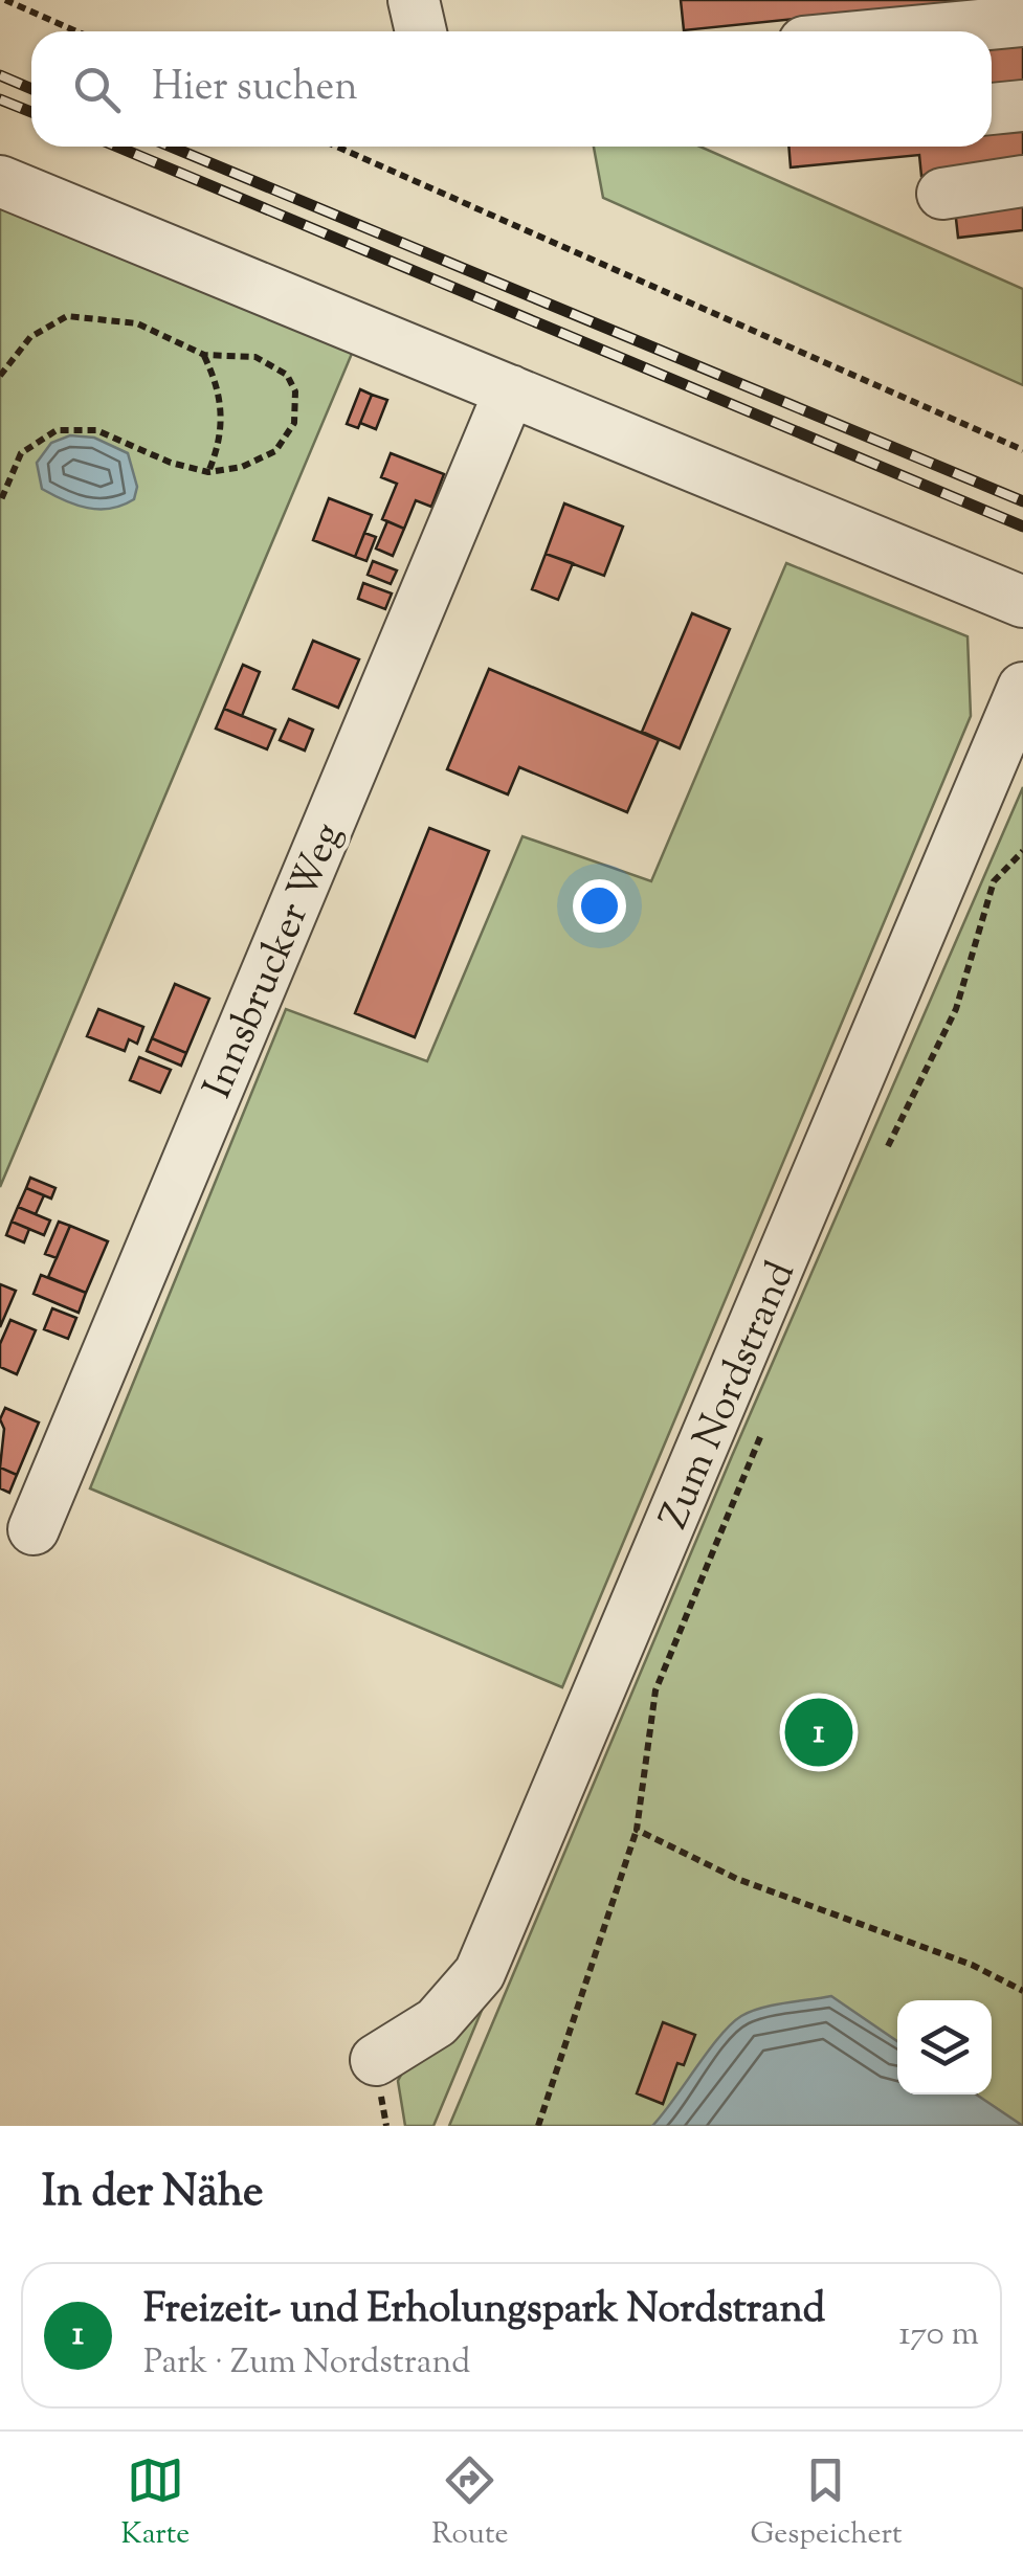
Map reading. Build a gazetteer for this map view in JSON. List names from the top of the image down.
{
  "streets": {
    "street": ["Innsbrucker Weg", "Zum Nordstrand"]
  },
  "page": {
    "search": "Hier suchen",
    "pins": "1",
    "heading": "In der Nähe",
    "list": [
      {
        "mark": "1",
        "name": "Freizeit- und Erholungspark Nordstrand",
        "note": "Park · Zum Nordstrand",
        "value": "170 m"
      }
    ],
    "nav": ["Karte", "Route", "Gespeichert"]
  }
}
